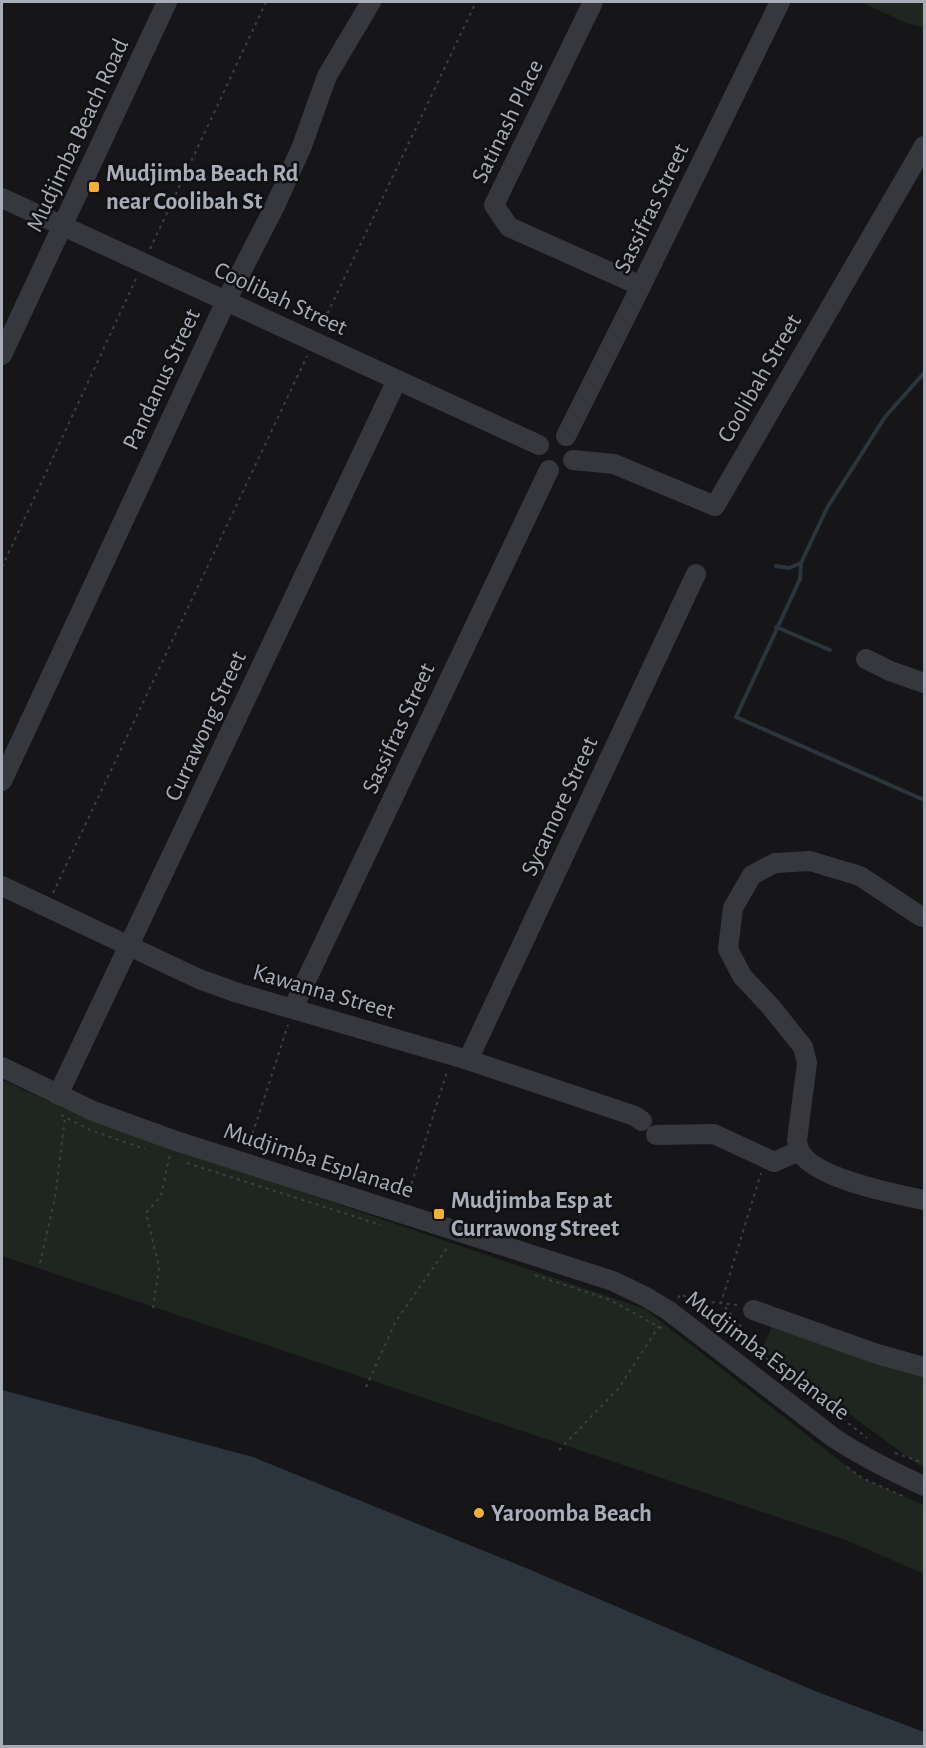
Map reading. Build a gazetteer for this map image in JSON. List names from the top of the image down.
{
  "streets": {
    "street": [
      "Satinash Place",
      "Mudjimba Beach Road",
      "Sassifras Street",
      "Coolibah Street",
      "Pandanus Street",
      "Currawong Street",
      "Sycamore Street",
      "Kawanna Street",
      "Mudjimba Esplanade"
    ]
  },
  "crossings": [
    ["Satinash Place", "Sassifras Street"],
    ["Mudjimba Beach Road", "Coolibah Street"],
    ["Sassifras Street", "Coolibah Street"],
    ["Sassifras Street", "Kawanna Street"],
    ["Coolibah Street", "Pandanus Street"],
    ["Coolibah Street", "Currawong Street"],
    ["Currawong Street", "Kawanna Street"],
    ["Currawong Street", "Mudjimba Esplanade"],
    ["Sycamore Street", "Kawanna Street"]
  ],
  "places": {
    "transit": ["Mudjimba Beach Rd near Coolibah St", "Mudjimba Esp at Currawong Street"],
    "other": ["Yaroomba Beach"]
  }
}
